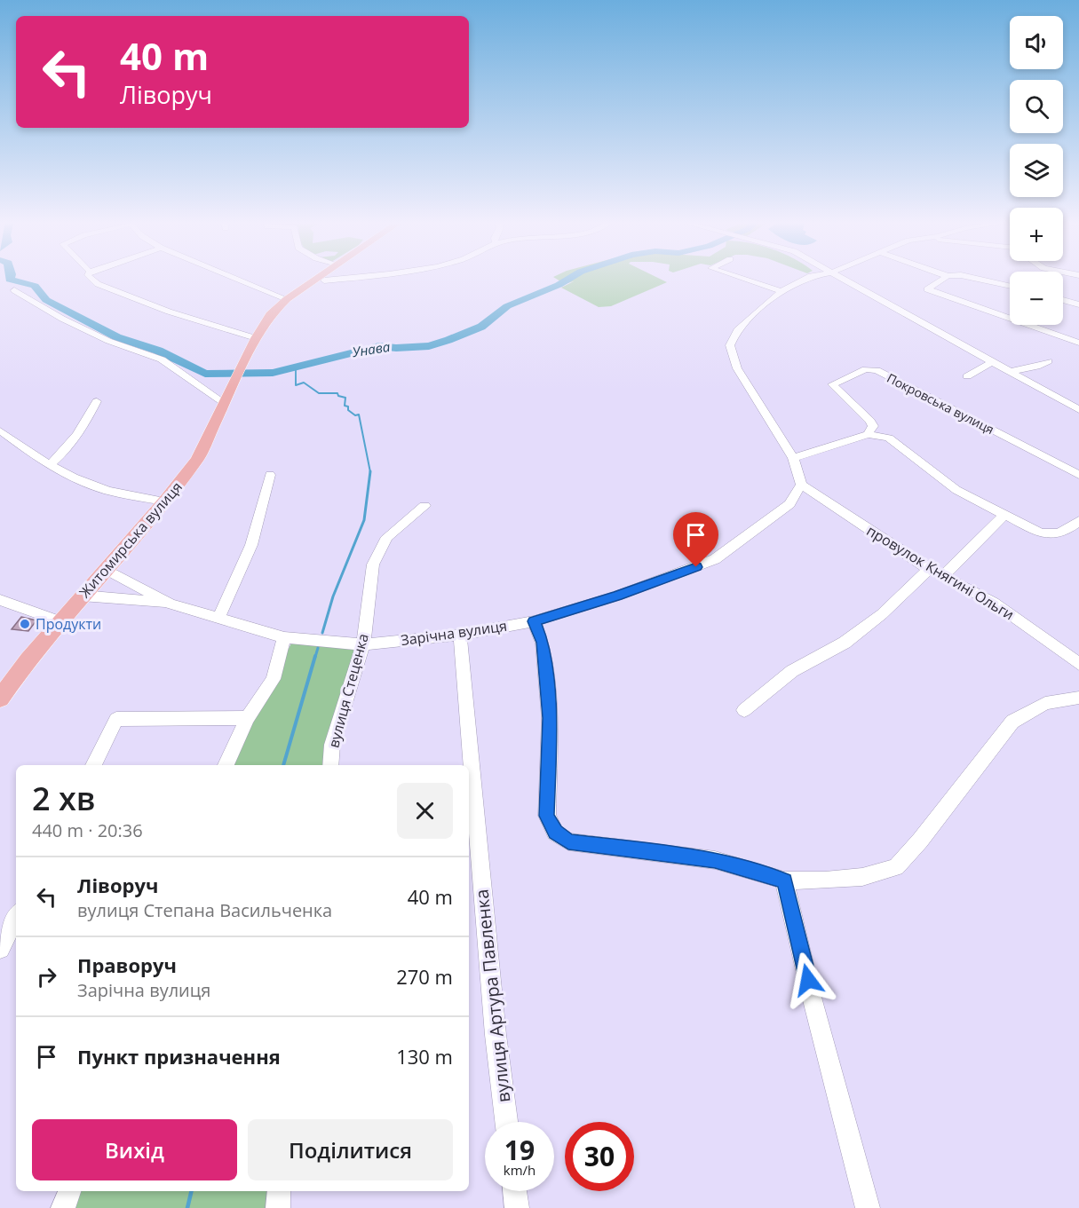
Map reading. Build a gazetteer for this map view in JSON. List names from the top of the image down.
{
  "streets": {
    "main road": ["Житомирська вулиця"],
    "street": [
      "Покровська вулиця",
      "провулок Княгині Ольги",
      "Зарічна вулиця",
      "вулиця Стеценка",
      "вулиця Артура Павленка"
    ]
  },
  "crossings": [
    ["Житомирська вулиця", "Зарічна вулиця"],
    ["провулок Княгині Ольги", "Зарічна вулиця"],
    ["Зарічна вулиця", "вулиця Стеценка"],
    ["Зарічна вулиця", "вулиця Артура Павленка"]
  ],
  "water": ["Унава"],
  "places": ["Продукти"],
  "page": {
    "map_buttons": ["+", "−"],
    "turn": ["40 m", "Ліворуч"],
    "heading": ["2 хв", "440 m · 20:36"],
    "list": [
      {
        "name": "Ліворуч",
        "note": "вулиця Степана Васильченка",
        "value": "40 m"
      },
      {
        "name": "Праворуч",
        "note": "Зарічна вулиця",
        "value": "270 m"
      },
      {
        "name": "Пункт призначення",
        "value": "130 m"
      }
    ],
    "buttons": ["Вихід", "Поділитися"],
    "speed": "19 km/h",
    "limit": "30"
  }
}
